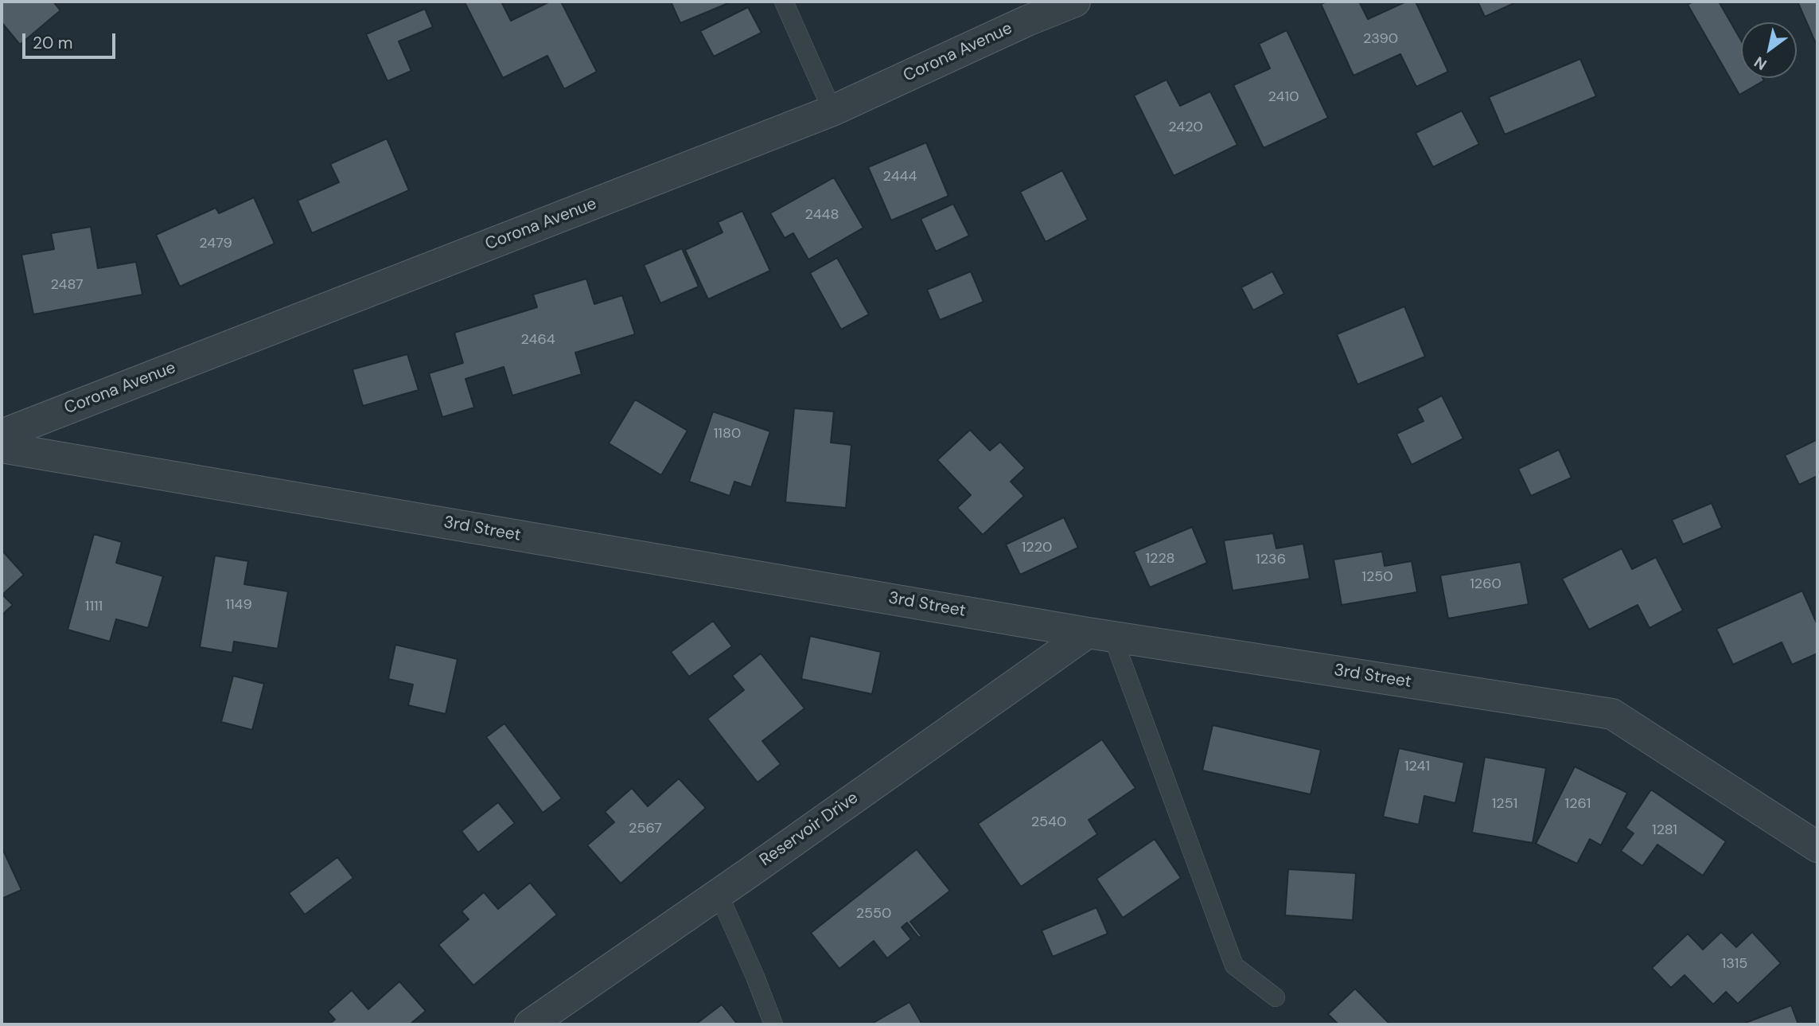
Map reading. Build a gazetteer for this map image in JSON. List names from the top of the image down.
{
  "streets": {
    "street": ["Corona Avenue", "3rd Street", "Reservoir Drive"]
  },
  "crossings": [
    ["3rd Street", "Reservoir Drive"]
  ],
  "house_numbers": [
    "2390",
    "2410",
    "2420",
    "2444",
    "2448",
    "2479",
    "2487",
    "2464",
    "1180",
    "1220",
    "1228",
    "1236",
    "1250",
    "1260",
    "1149",
    "1111",
    "1241",
    "1251",
    "1261",
    "2540",
    "2567",
    "1281",
    "2550",
    "1315"
  ],
  "scale_bar": "20 m",
  "north": "bottom left"
}
